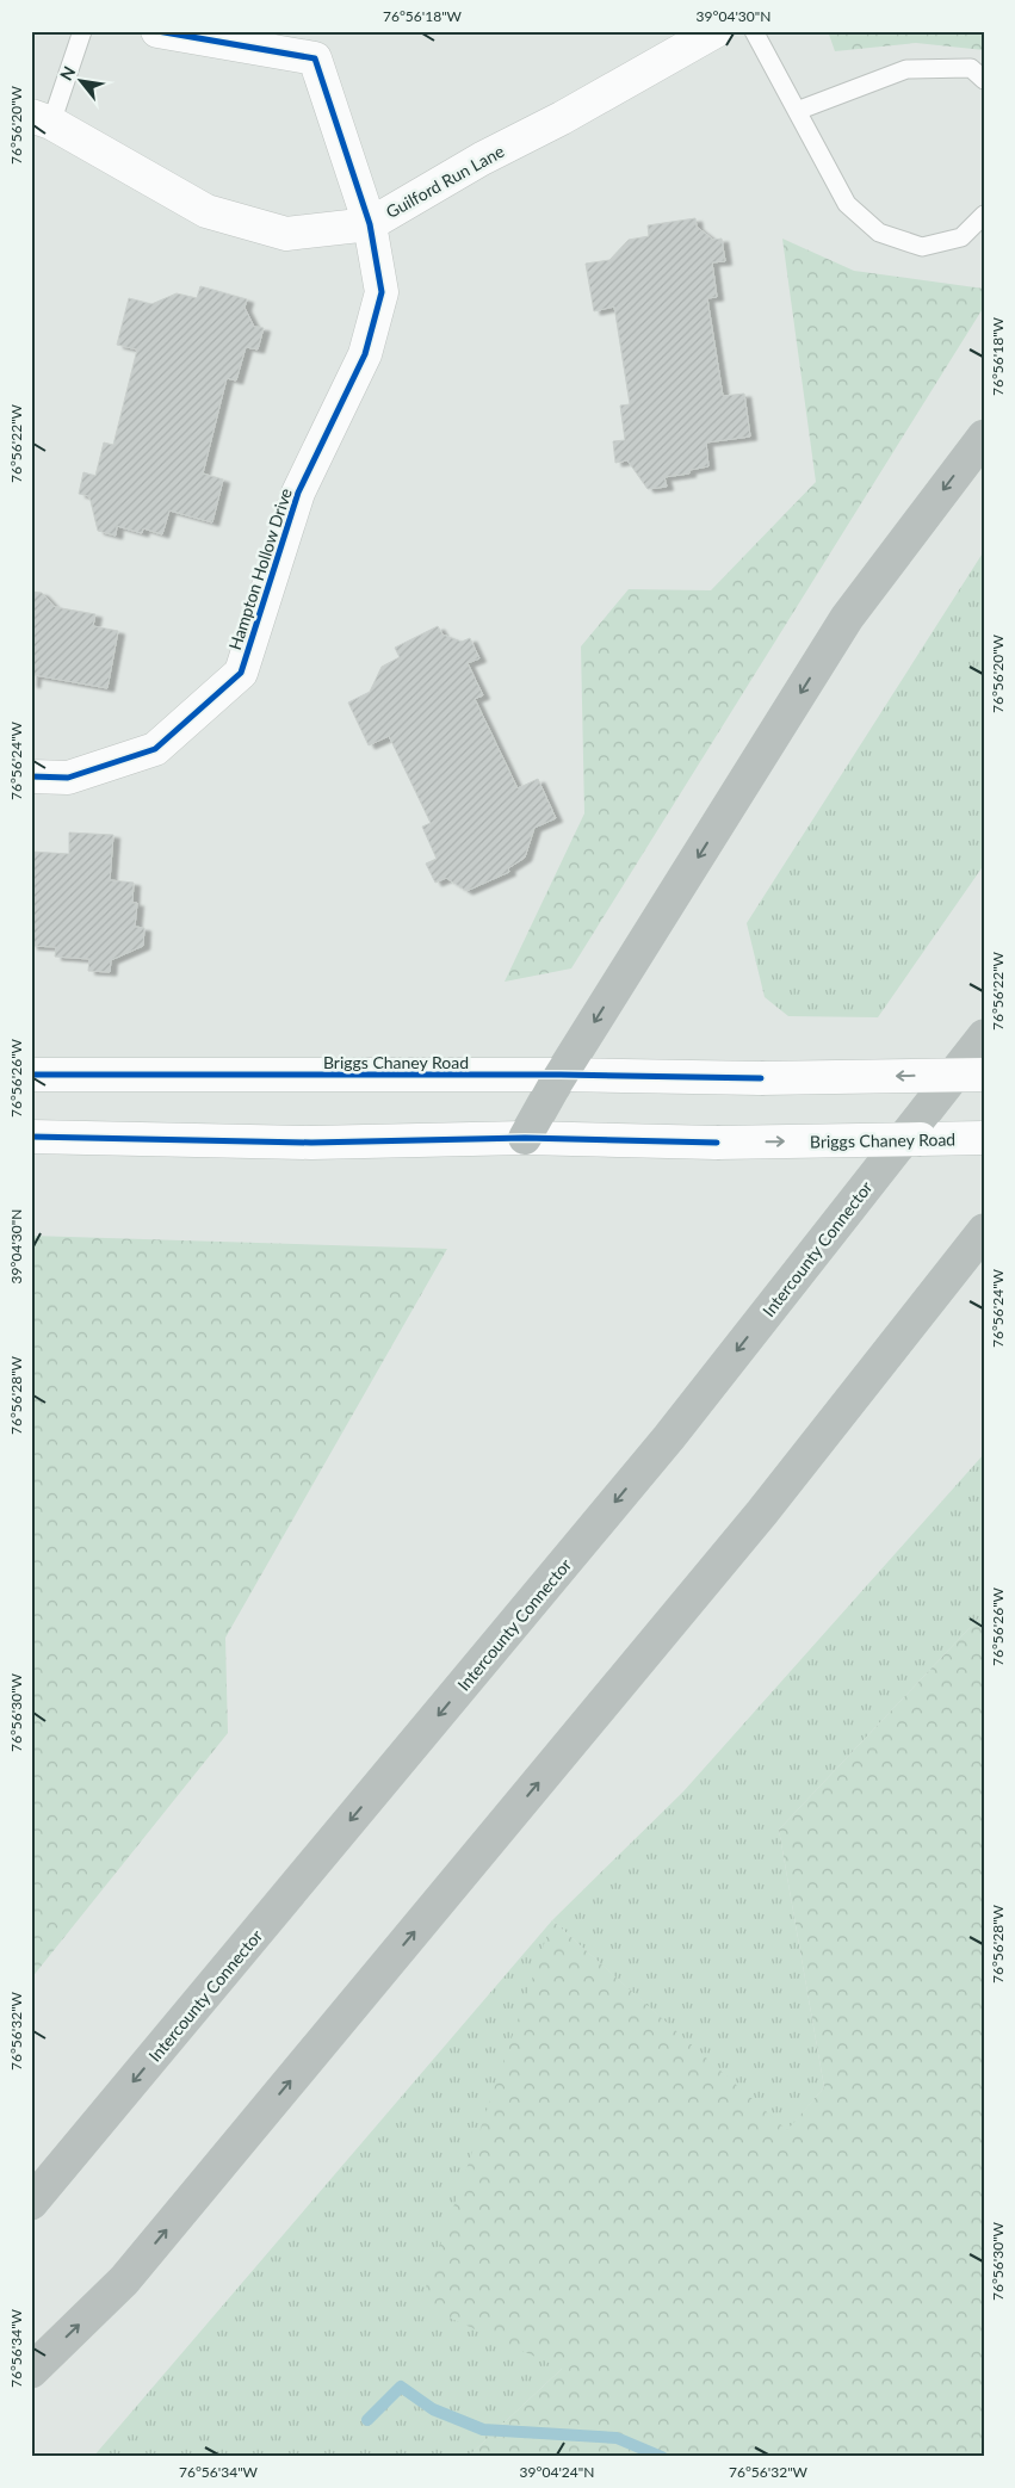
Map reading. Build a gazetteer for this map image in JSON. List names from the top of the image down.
{
  "streets": {
    "highway": ["Intercounty Connector"],
    "main road": ["Guilford Run Lane", "Hampton Hollow Drive", "Briggs Chaney Road"]
  },
  "crossings": [
    ["Guilford Run Lane", "Hampton Hollow Drive"]
  ],
  "north": "top left",
  "coordinates": [
    "76°56'18\"W",
    "39°04'30\"N",
    "76°56'20\"W",
    "76°56'22\"W",
    "76°56'24\"W",
    "76°56'26\"W",
    "76°56'28\"W",
    "76°56'30\"W",
    "76°56'32\"W",
    "76°56'34\"W",
    "39°04'24\"N"
  ]
}
